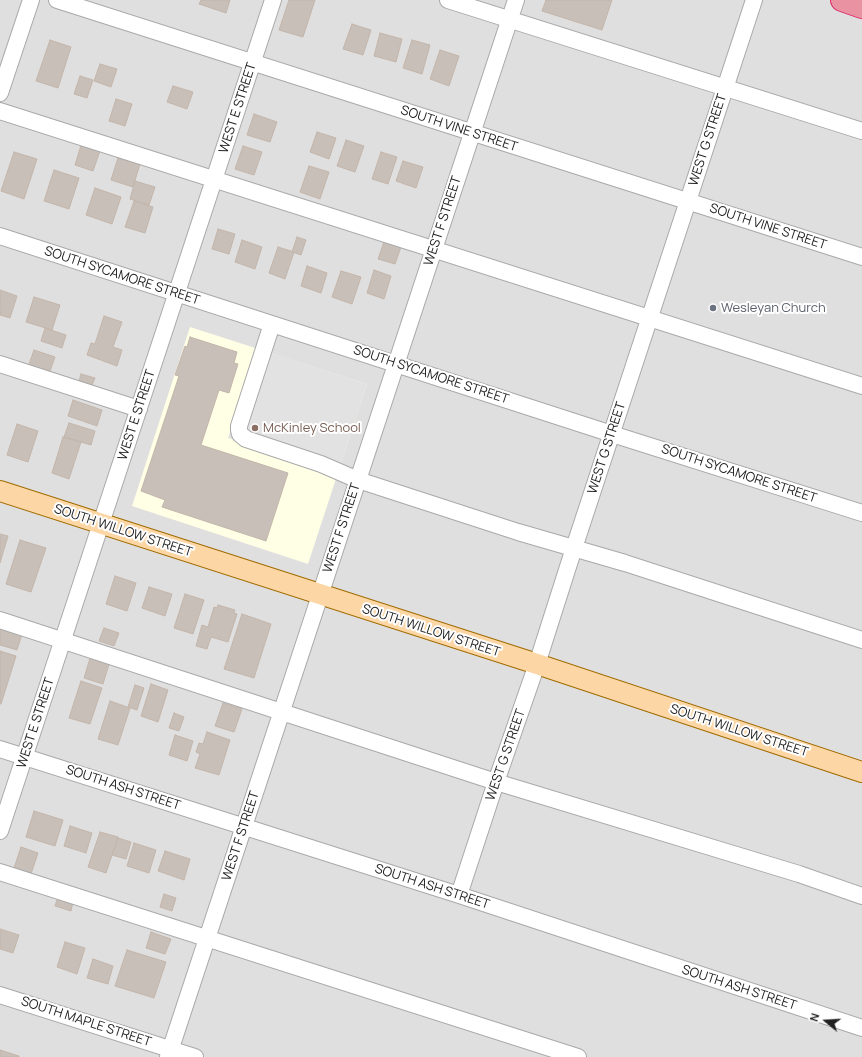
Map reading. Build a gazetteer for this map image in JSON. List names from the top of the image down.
{
  "streets": {
    "main road": ["SOUTH WILLOW STREET"],
    "street": [
      "WEST E STREET",
      "SOUTH VINE STREET",
      "WEST G STREET",
      "WEST F STREET",
      "SOUTH SYCAMORE STREET",
      "SOUTH ASH STREET",
      "SOUTH MAPLE STREET"
    ]
  },
  "crossings": [
    ["WEST E STREET", "SOUTH VINE STREET"],
    ["WEST E STREET", "SOUTH SYCAMORE STREET"],
    ["WEST E STREET", "SOUTH WILLOW STREET"],
    ["WEST E STREET", "SOUTH ASH STREET"],
    ["SOUTH VINE STREET", "WEST G STREET"],
    ["SOUTH VINE STREET", "WEST F STREET"],
    ["WEST G STREET", "SOUTH SYCAMORE STREET"],
    ["WEST G STREET", "SOUTH WILLOW STREET"],
    ["WEST G STREET", "SOUTH ASH STREET"],
    ["WEST F STREET", "SOUTH SYCAMORE STREET"],
    ["WEST F STREET", "SOUTH WILLOW STREET"],
    ["WEST F STREET", "SOUTH ASH STREET"],
    ["WEST F STREET", "SOUTH MAPLE STREET"]
  ],
  "places": ["Wesleyan Church", "McKinley School"],
  "north": "left"
}
